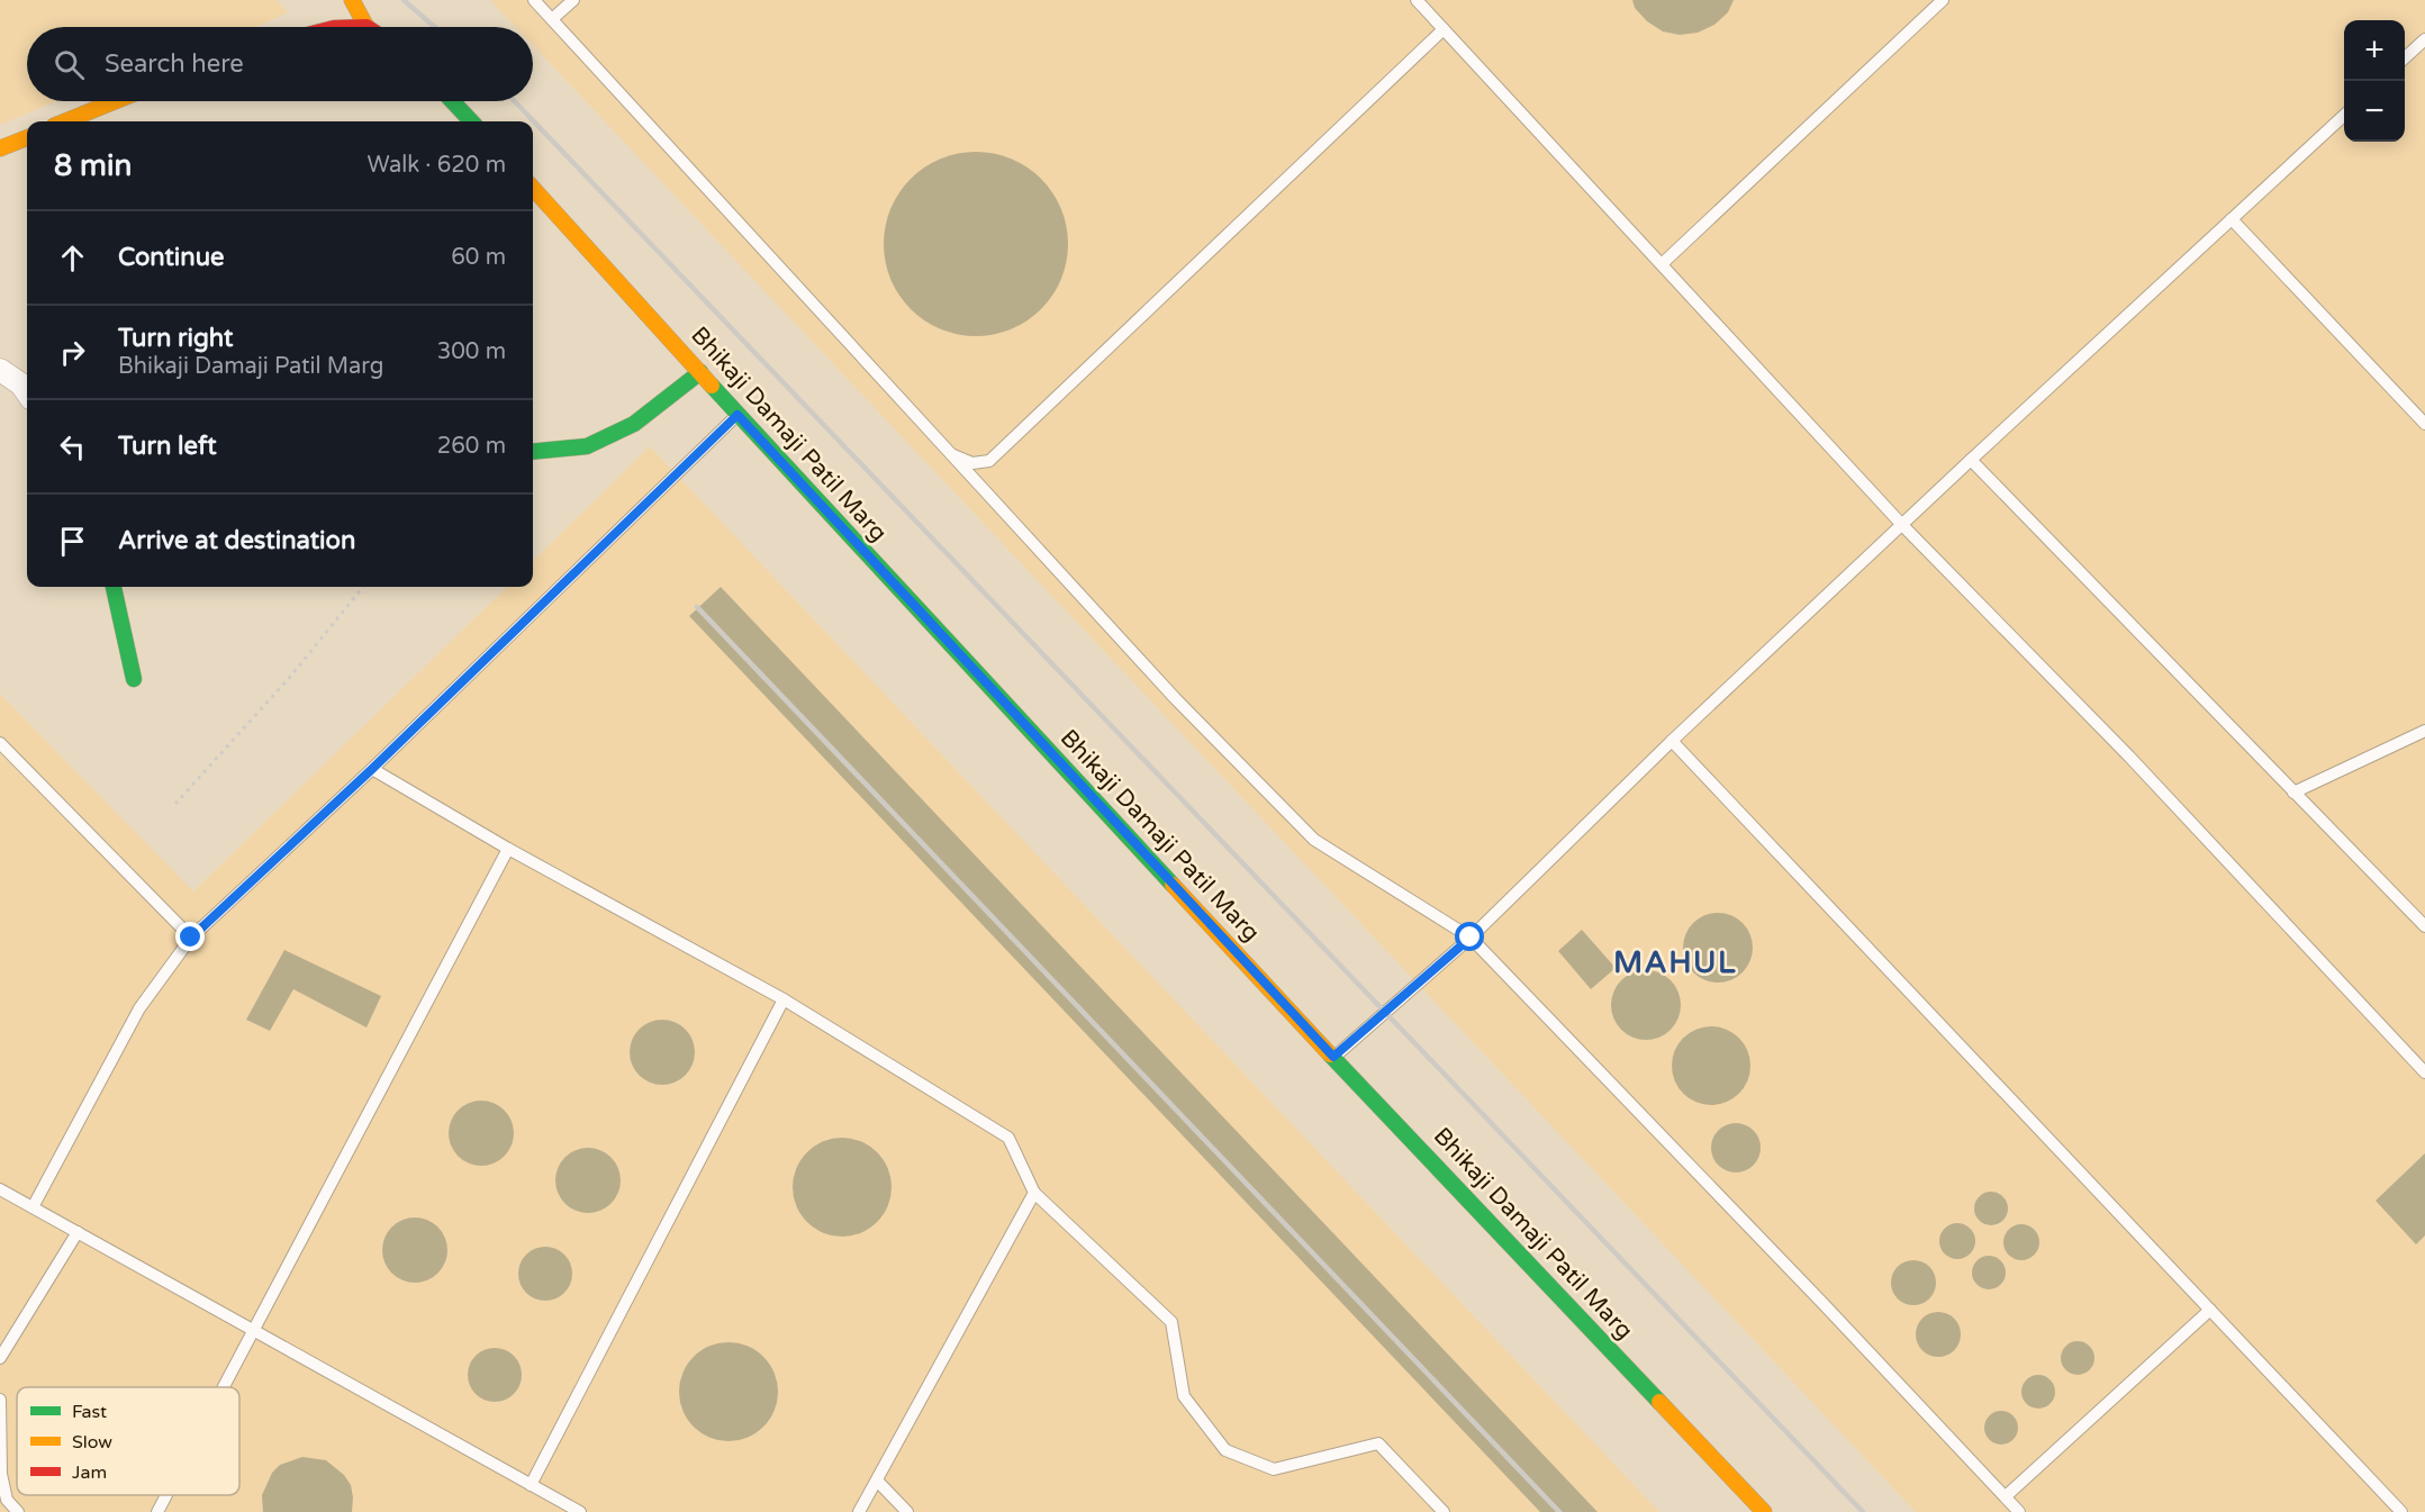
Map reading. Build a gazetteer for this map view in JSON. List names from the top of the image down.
{
  "streets": {
    "street": ["Bhikaji Damaji Patil Marg"]
  },
  "districts": ["MAHUL"],
  "legend": ["Fast", "Slow", "Jam"],
  "page": {
    "map_buttons": ["+", "−"],
    "search": "Search here",
    "heading": ["8 min", "Walk · 620 m"],
    "list": [
      ["Continue", "60 m"],
      ["Turn right", "Bhikaji Damaji Patil Marg", "300 m"],
      ["Turn left", "260 m"],
      "Arrive at destination"
    ]
  }
}
